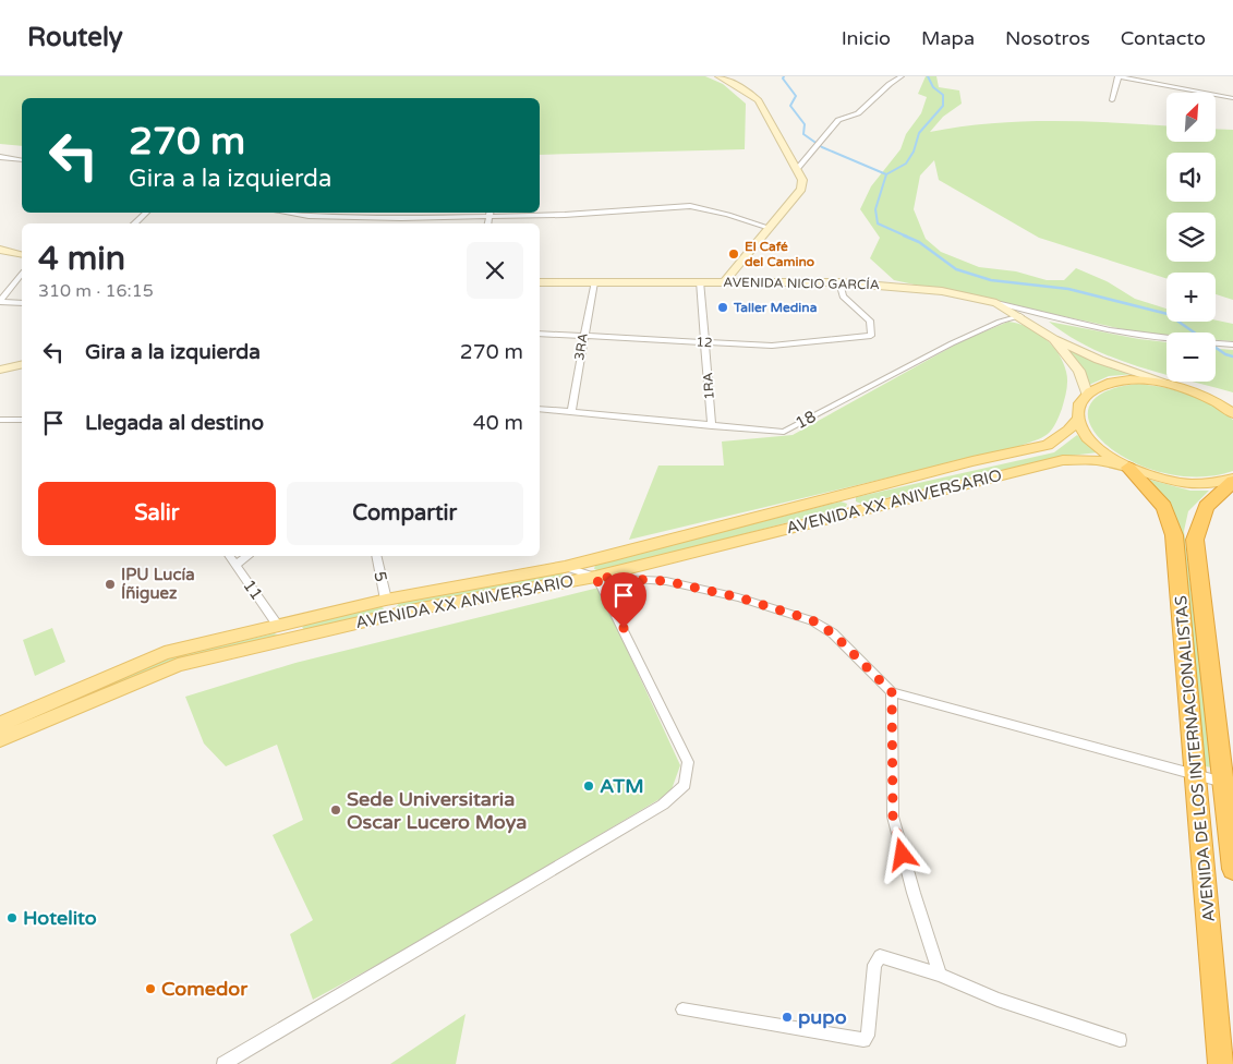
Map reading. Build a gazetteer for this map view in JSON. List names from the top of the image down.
{
  "streets": {
    "highway": ["AVENIDA DE LOS INTERNACIONALISTAS"],
    "main road": ["AVENIDA NICIO GARCÍA", "AVENIDA XX ANIVERSARIO"],
    "street": [
      "12",
      "3RA",
      "1RA",
      "18",
      "5",
      "11"
    ]
  },
  "crossings": [
    ["AVENIDA NICIO GARCÍA", "12"],
    ["AVENIDA NICIO GARCÍA", "3RA"],
    ["AVENIDA NICIO GARCÍA", "1RA"],
    ["AVENIDA NICIO GARCÍA", "18"],
    ["12", "3RA"],
    ["12", "1RA"],
    ["3RA", "18"],
    ["1RA", "18"],
    ["AVENIDA XX ANIVERSARIO", "5"],
    ["AVENIDA XX ANIVERSARIO", "11"],
    ["AVENIDA XX ANIVERSARIO", "AVENIDA DE LOS INTERNACIONALISTAS"]
  ],
  "places": [
    "El Café del Camino",
    "Taller Medina",
    "IPU Lucía Íñiguez",
    "ATM",
    "Sede Universitaria Oscar Lucero Moya",
    "Hotelito",
    "Comedor",
    "pupo"
  ],
  "north": "top right",
  "page": {
    "header": "Routely",
    "nav": [
      "Inicio",
      "Mapa",
      "Nosotros",
      "Contacto"
    ],
    "map_buttons": ["+", "−"],
    "turn": ["270 m", "Gira a la izquierda"],
    "heading": ["4 min", "310 m · 16:15"],
    "list": [
      {
        "name": "Gira a la izquierda",
        "value": "270 m"
      },
      {
        "name": "Llegada al destino",
        "value": "40 m"
      }
    ],
    "buttons": ["Salir", "Compartir"]
  }
}
